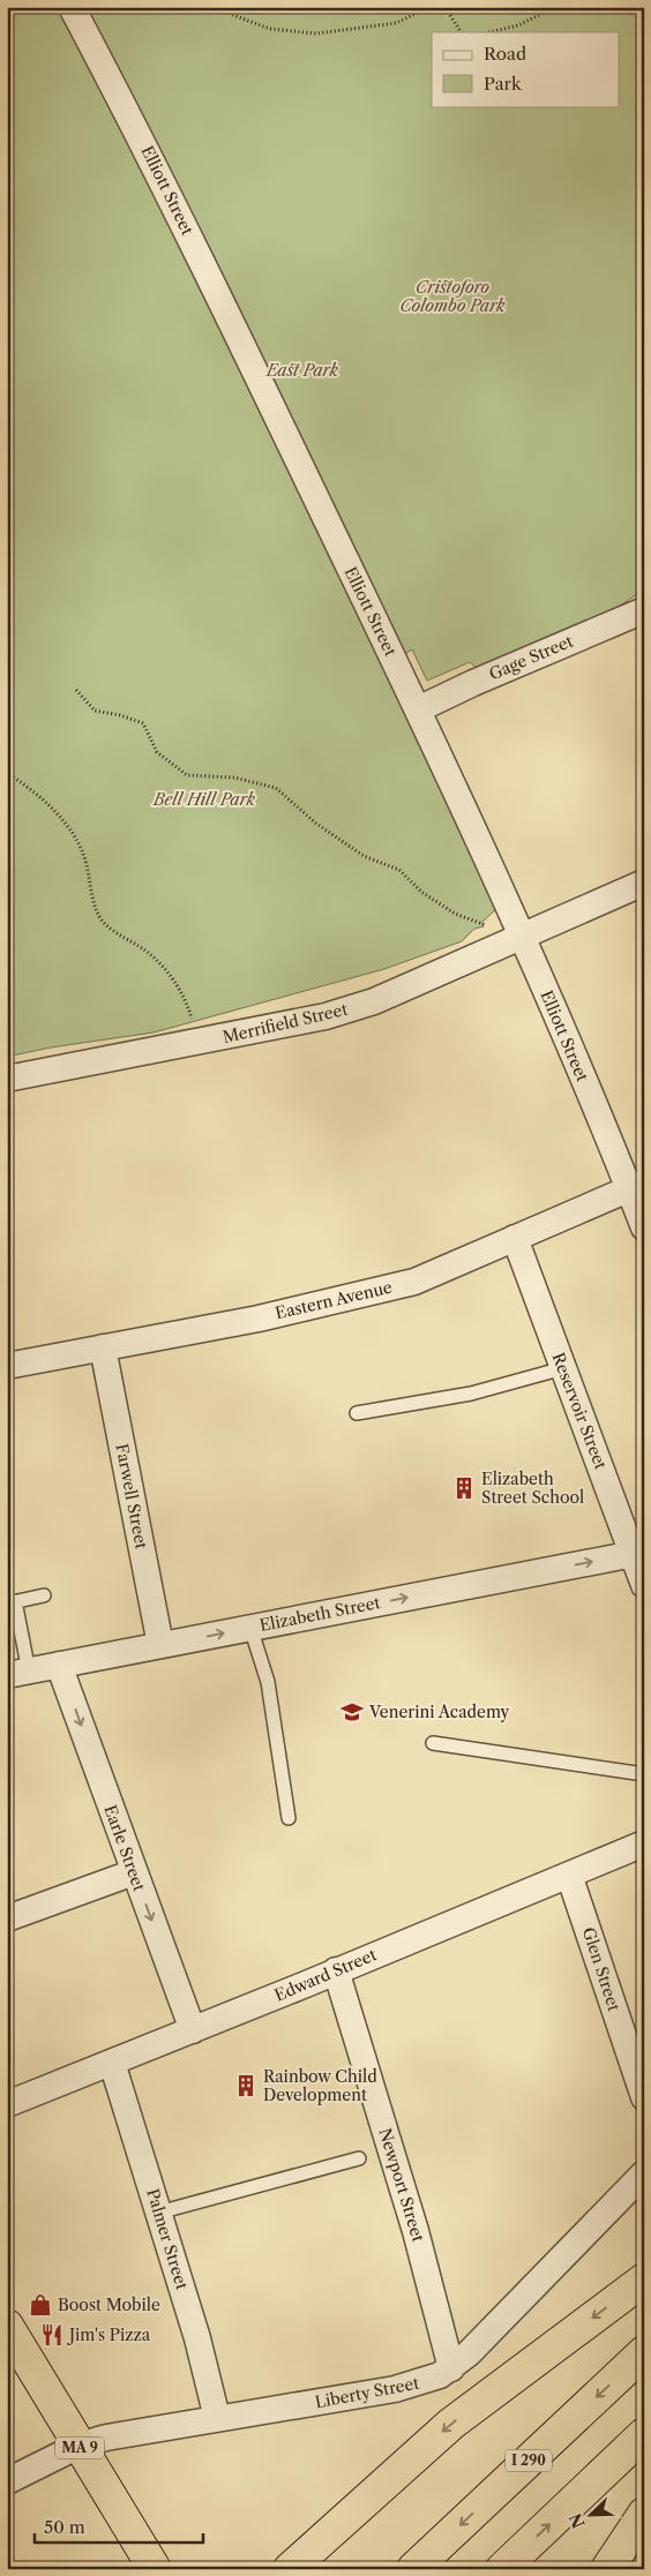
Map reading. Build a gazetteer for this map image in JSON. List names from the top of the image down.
{
  "streets": {
    "highway": ["MA 9", "I 290"],
    "street": [
      "Elliott Street",
      "Gage Street",
      "Merrifield Street",
      "Eastern Avenue",
      "Reservoir Street",
      "Farwell Street",
      "Elizabeth Street",
      "Earle Street",
      "Glen Street",
      "Edward Street",
      "Newport Street",
      "Palmer Street",
      "Liberty Street"
    ]
  },
  "crossings": [
    ["Elliott Street", "Gage Street"],
    ["Elliott Street", "Merrifield Street"],
    ["Elliott Street", "Eastern Avenue"],
    ["Eastern Avenue", "Reservoir Street"],
    ["Eastern Avenue", "Farwell Street"],
    ["Reservoir Street", "Elizabeth Street"],
    ["Farwell Street", "Elizabeth Street"],
    ["Elizabeth Street", "Earle Street"],
    ["Earle Street", "Edward Street"],
    ["Glen Street", "Edward Street"],
    ["Edward Street", "Newport Street"],
    ["Edward Street", "Palmer Street"],
    ["Newport Street", "Liberty Street"],
    ["Palmer Street", "Liberty Street"],
    ["Liberty Street", "MA 9"]
  ],
  "one_way": ["Elizabeth Street", "Earle Street"],
  "parks": ["Cristoforo Colombo Park", "East Park", "Bell Hill Park"],
  "places": {
    "building": ["Elizabeth Street School", "Rainbow Child Development"],
    "school or university": ["Venerini Academy"],
    "shop": ["Boost Mobile"],
    "restaurant": ["Jim's Pizza"]
  },
  "legend": ["Road", "Park"],
  "scale_bar": "50 m",
  "north": "bottom left"
}
